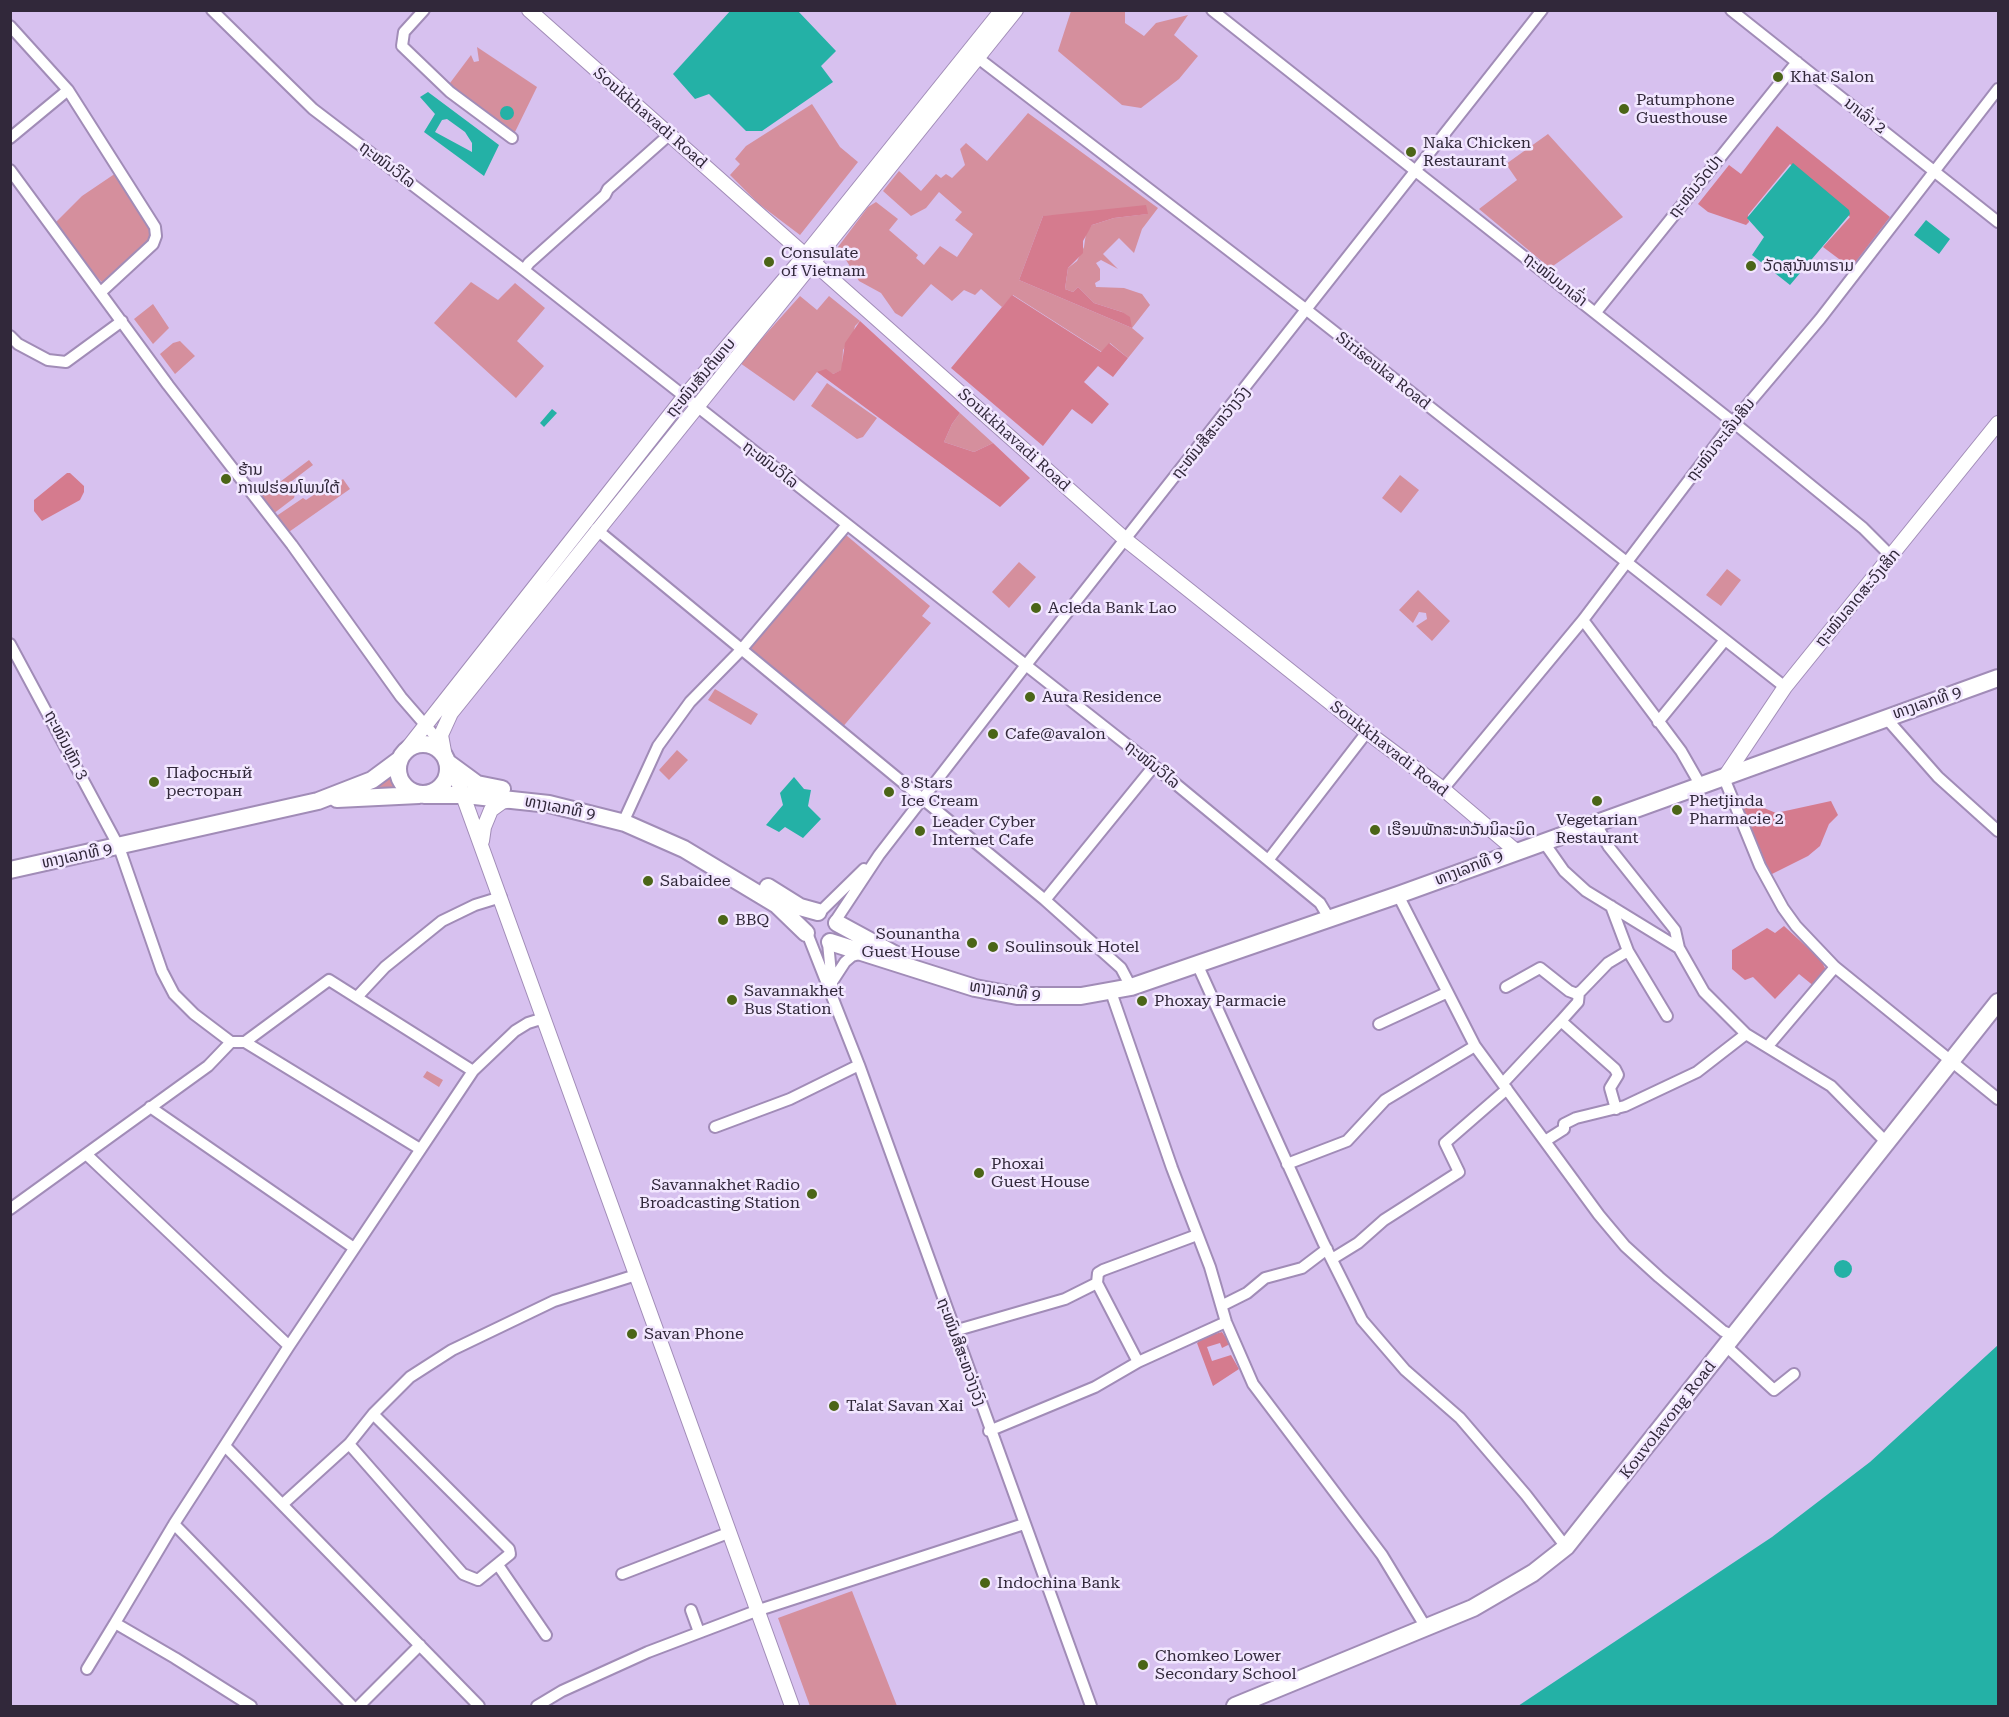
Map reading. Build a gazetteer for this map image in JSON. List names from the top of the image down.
{
  "streets": {
    "main road": ["ທາງເລກທີ 9", "Kouvolavong Road"],
    "street": [
      "ນາເລົ່າ 2",
      "Soukkhavadi Road",
      "ຖະໜົນວິໄລ",
      "ຖະໜົນວັດປ່າ",
      "ຖະໜົນນາເລົ່າ",
      "Siriseuka Road",
      "ຖະໜົນສັນຕິພາບ",
      "ຖະໜົນສີສະຫວ່າງວົງ",
      "ຖະໜົນຈະເລີນສິນ",
      "ຖະໜົນລາດສະວົງເສິກ",
      "ຖະໜົນຫຼັກ 3"
    ]
  },
  "crossings": [
    ["ນາເລົ່າ 2", "ຖະໜົນວັດປ່າ"],
    ["ນາເລົ່າ 2", "ຖະໜົນຈະເລີນສິນ"],
    ["Soukkhavadi Road", "ຖະໜົນສັນຕິພາບ"],
    ["Soukkhavadi Road", "ຖະໜົນສີສະຫວ່າງວົງ"],
    ["Soukkhavadi Road", "ຖະໜົນຈະເລີນສິນ"],
    ["Soukkhavadi Road", "ທາງເລກທີ 9"],
    ["ຖະໜົນວິໄລ", "ຖະໜົນສັນຕິພາບ"],
    ["ຖະໜົນວິໄລ", "ຖະໜົນສີສະຫວ່າງວົງ"],
    ["ຖະໜົນວິໄລ", "ທາງເລກທີ 9"],
    ["ຖະໜົນວັດປ່າ", "ຖະໜົນນາເລົ່າ"],
    ["ຖະໜົນນາເລົ່າ", "ຖະໜົນສີສະຫວ່າງວົງ"],
    ["ຖະໜົນນາເລົ່າ", "ຖະໜົນຈະເລີນສິນ"],
    ["ຖະໜົນນາເລົ່າ", "ຖະໜົນລາດສະວົງເສິກ"],
    ["Siriseuka Road", "ຖະໜົນສັນຕິພາບ"],
    ["Siriseuka Road", "ຖະໜົນສີສະຫວ່າງວົງ"],
    ["Siriseuka Road", "ຖະໜົນຈະເລີນສິນ"],
    ["Siriseuka Road", "ຖະໜົນລາດສະວົງເສິກ"],
    ["ຖະໜົນສັນຕິພາບ", "ທາງເລກທີ 9"],
    ["ຖະໜົນສີສະຫວ່າງວົງ", "ທາງເລກທີ 9"],
    ["ຖະໜົນລາດສະວົງເສິກ", "ທາງເລກທີ 9"],
    ["ທາງເລກທີ 9", "ຖະໜົນຫຼັກ 3"]
  ],
  "places": [
    "Khat Salon",
    "Patumphone Guesthouse",
    "Naka Chicken Restaurant",
    "Consulate of Vietnam",
    "ວັດສຸນັນທາຣາມ",
    "ຮ້ານ ກາເຟຮ່ອມໂພນໃຕ້",
    "Acleda Bank Lao",
    "Aura Residence",
    "Cafe@avalon",
    "Пафосный ресторан",
    "8 Stars Ice Cream",
    "Vegetarian Restaurant",
    "Phetjinda Pharmacie 2",
    "ເຮືອນພັກສະຫວັນນິລະມິດ",
    "Leader Cyber Internet Cafe",
    "Sabaidee",
    "BBQ",
    "Sounantha Guest House",
    "Soulinsouk Hotel",
    "Savannakhet Bus Station",
    "Phoxay Parmacie",
    "Phoxai Guest House",
    "Savannakhet Radio Broadcasting Station",
    "Savan Phone",
    "Talat Savan Xai",
    "Indochina Bank",
    "Chomkeo Lower Secondary School"
  ]
}
